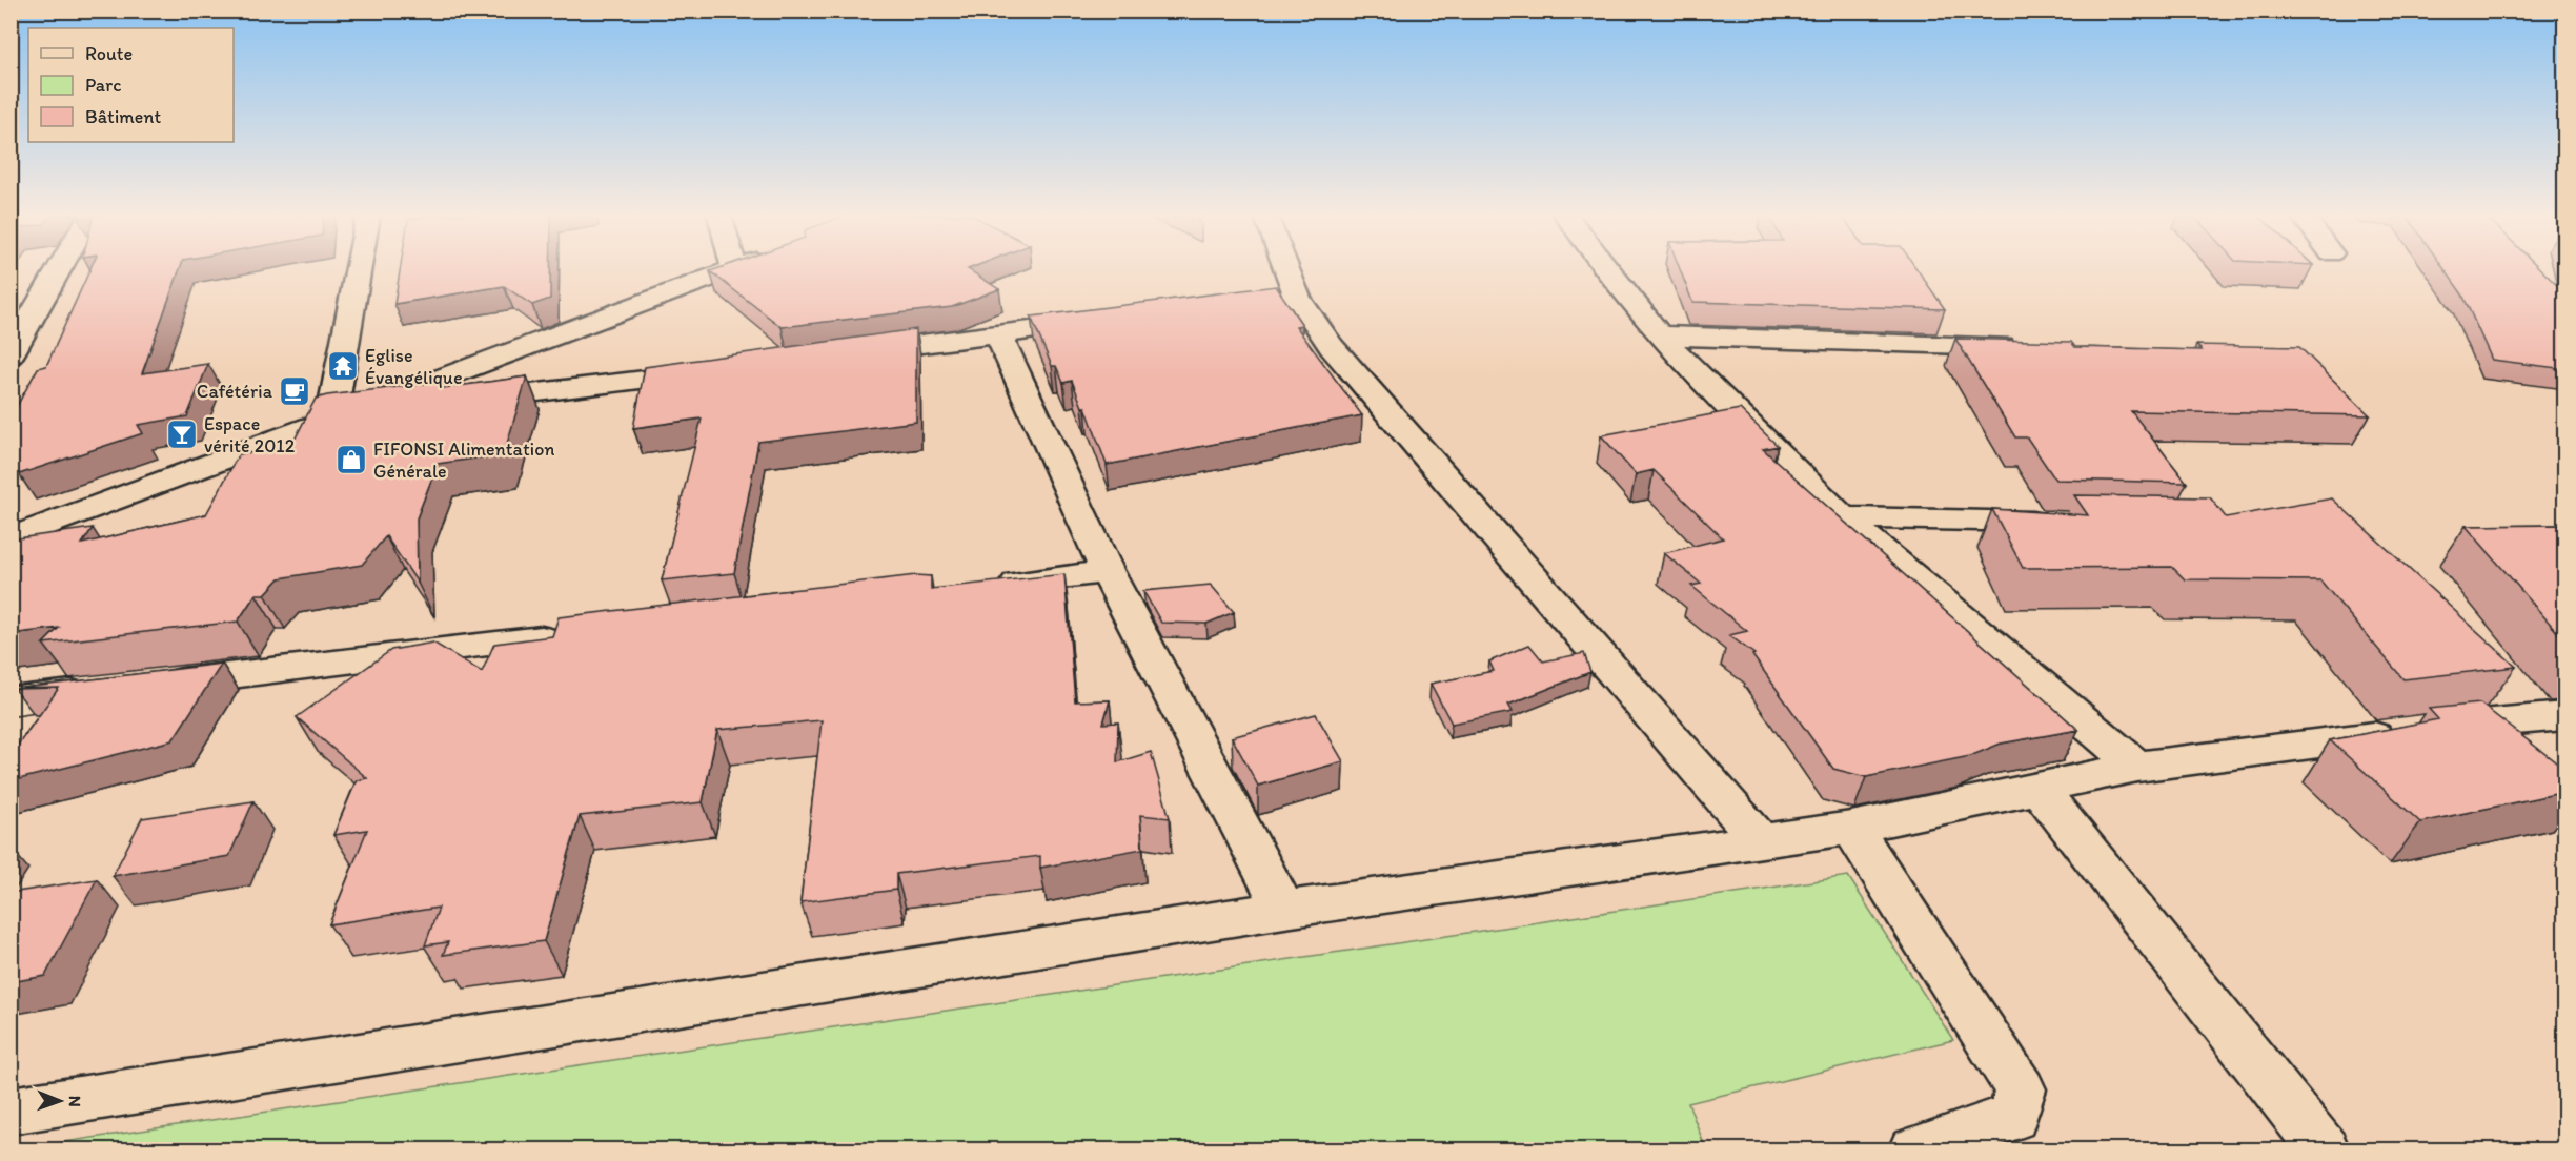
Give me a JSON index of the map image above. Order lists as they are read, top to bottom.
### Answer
{
  "places": {
    "temple": ["Eglise Évangélique"],
    "cafe": ["Cafétéria"],
    "bar": ["Espace vérité 2012"],
    "shop": ["FIFONSI Alimentation Générale"]
  },
  "legend": ["Route", "Parc", "Bâtiment"],
  "north": "right"
}
